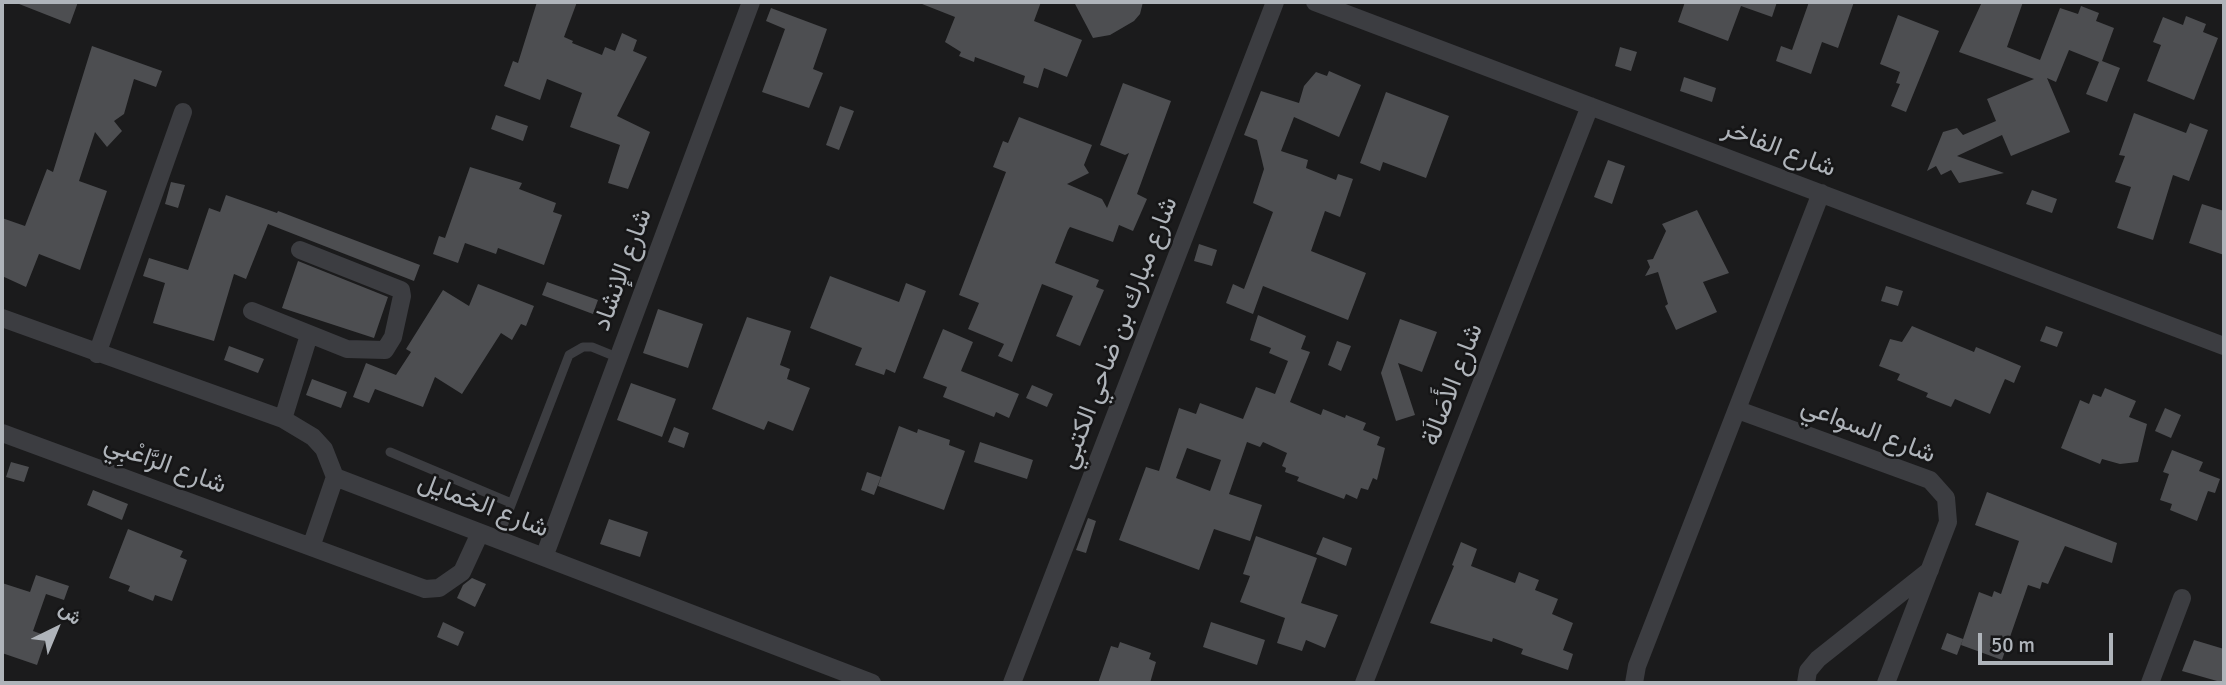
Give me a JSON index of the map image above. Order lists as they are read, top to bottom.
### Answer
{
  "streets": {
    "street": [
      "شارع الفاخر",
      "شارع الإنشاد",
      "شارع مبارك بن ضاحي الكتبي",
      "شارع الأَصَالَة",
      "شارع السواعي",
      "شارع الرَّاعْبِي",
      "شارع الخمايل"
    ]
  },
  "crossings": [
    ["شارع الفاخر", "شارع الأَصَالَة"],
    ["شارع الإنشاد", "شارع الخمايل"],
    ["شارع الرَّاعْبِي", "شارع الخمايل"]
  ],
  "scale_bar": "50 m",
  "north": "top right"
}
